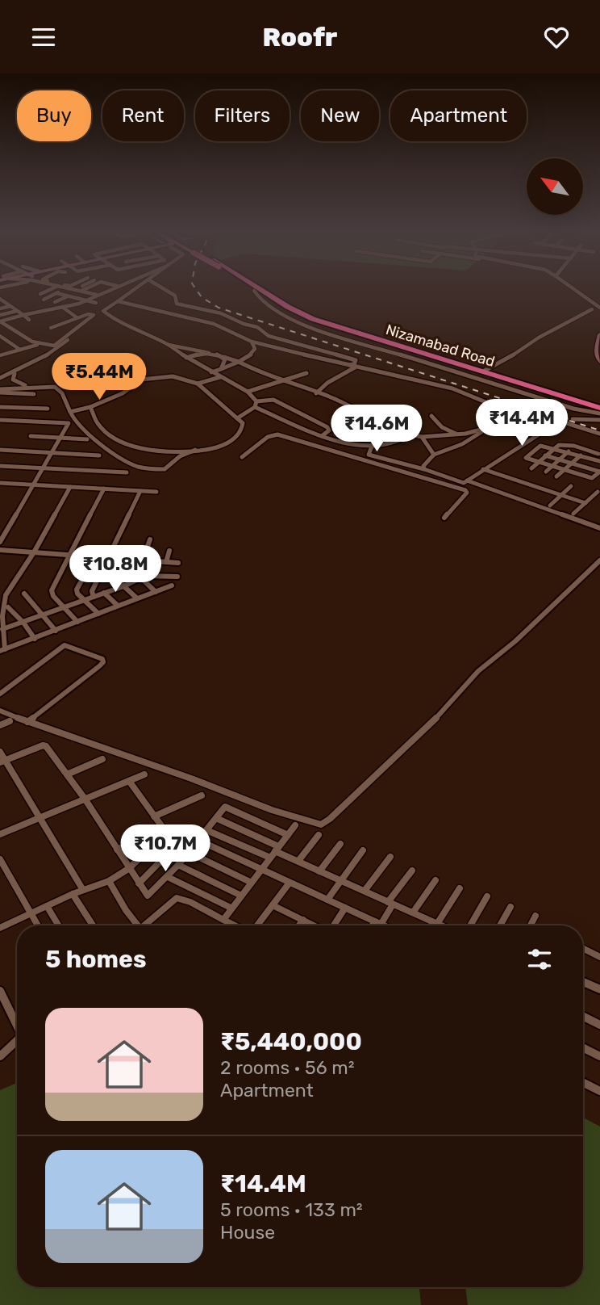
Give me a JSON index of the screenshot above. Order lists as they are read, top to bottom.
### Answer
{
  "streets": {
    "highway": ["Nizamabad Road"]
  },
  "north": "top left",
  "page": {
    "header": "Roofr",
    "chip": [
      "Buy",
      "Rent",
      "Filters",
      "New",
      "Apartment"
    ],
    "price": [
      "₹5.44M",
      "₹14.4M",
      "₹14.6M",
      "₹10.8M",
      "₹10.7M"
    ],
    "heading": "5 homes",
    "list": [
      {
        "name": "₹5,440,000",
        "note": "2 rooms · 56 m² · Apartment"
      },
      {
        "name": "₹14.4M",
        "note": "5 rooms · 133 m² · House"
      }
    ]
  }
}
